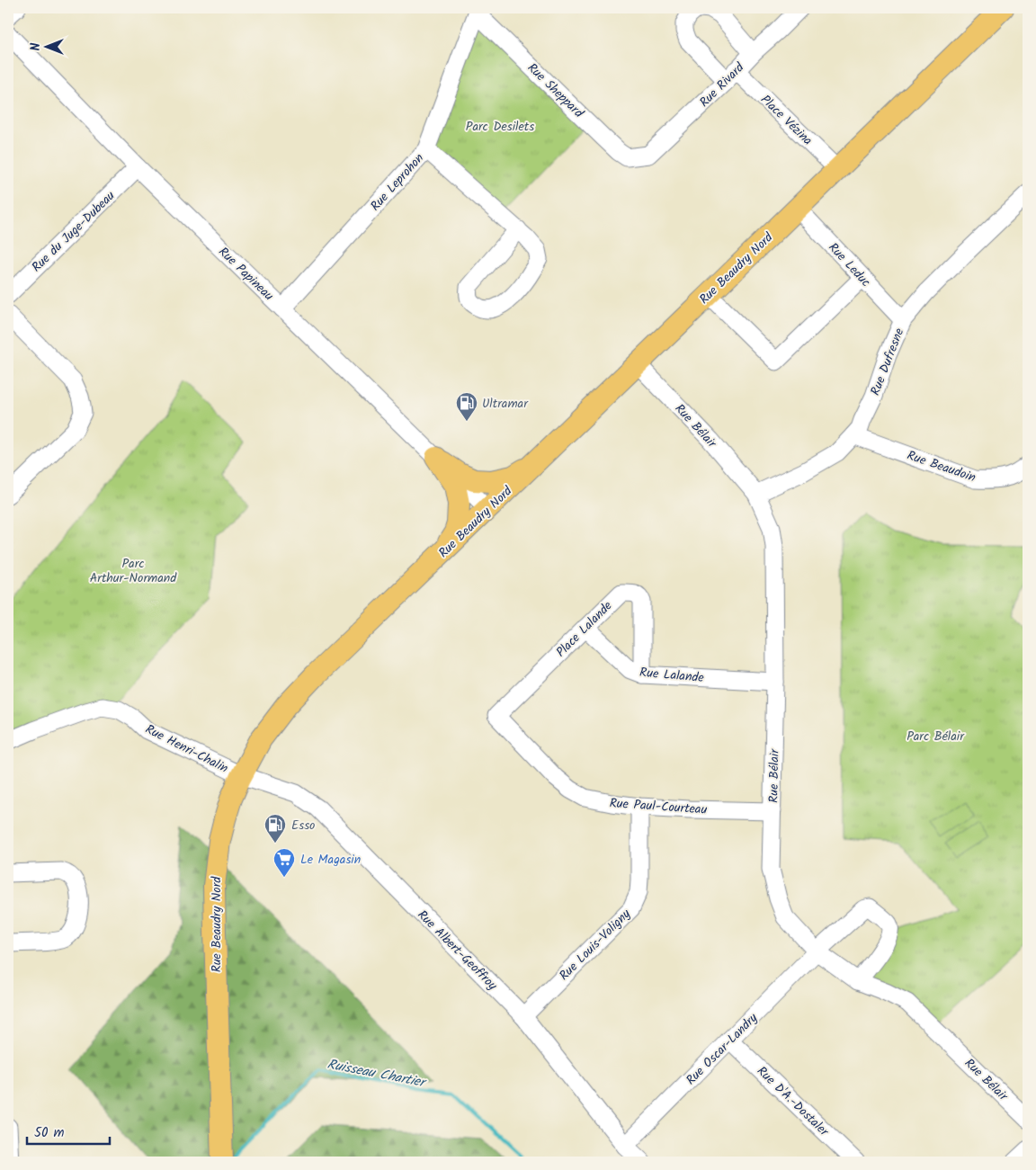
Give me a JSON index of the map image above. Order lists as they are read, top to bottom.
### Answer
{
  "streets": {
    "main road": ["Rue Beaudry Nord"],
    "street": [
      "Rue Rivard",
      "Rue Sheppard",
      "Place Vézina",
      "Rue Leprohon",
      "Rue du Juge-Dubeau",
      "Rue Leduc",
      "Rue Papineau",
      "Rue Dufresne",
      "Rue Bélair",
      "Rue Beaudoin",
      "Place Lalande",
      "Rue Lalande",
      "Rue Henri-Chalin",
      "Rue Paul-Courteau",
      "Rue Louis-Voligny",
      "Rue Albert-Geoffroy",
      "Rue Oscar-Landry",
      "Rue D'A.-Dostaler"
    ]
  },
  "crossings": [
    ["Rue Rivard", "Rue Sheppard"],
    ["Rue Rivard", "Place Vézina"],
    ["Rue Sheppard", "Rue Leprohon"],
    ["Place Vézina", "Rue Beaudry Nord"],
    ["Rue Leprohon", "Rue Papineau"],
    ["Rue du Juge-Dubeau", "Rue Papineau"],
    ["Rue Leduc", "Rue Beaudry Nord"],
    ["Rue Leduc", "Rue Dufresne"],
    ["Rue Beaudry Nord", "Rue Papineau"],
    ["Rue Beaudry Nord", "Rue Bélair"],
    ["Rue Beaudry Nord", "Rue Henri-Chalin"],
    ["Rue Beaudry Nord", "Rue Albert-Geoffroy"],
    ["Rue Dufresne", "Rue Bélair"],
    ["Rue Dufresne", "Rue Beaudoin"],
    ["Rue Bélair", "Rue Lalande"],
    ["Rue Bélair", "Rue Paul-Courteau"],
    ["Rue Bélair", "Rue Oscar-Landry"],
    ["Place Lalande", "Rue Lalande"],
    ["Place Lalande", "Rue Paul-Courteau"],
    ["Rue Henri-Chalin", "Rue Albert-Geoffroy"],
    ["Rue Paul-Courteau", "Rue Louis-Voligny"],
    ["Rue Louis-Voligny", "Rue Albert-Geoffroy"],
    ["Rue Albert-Geoffroy", "Rue Oscar-Landry"],
    ["Rue Oscar-Landry", "Rue D'A.-Dostaler"]
  ],
  "water": ["Ruisseau Chartier"],
  "parks": ["Parc Desilets", "Parc Arthur-Normand", "Parc Bélair"],
  "places": {
    "fuel station": ["Ultramar", "Esso"],
    "supermarket": ["Le Magasin"]
  },
  "scale_bar": "50 m",
  "north": "left"
}
